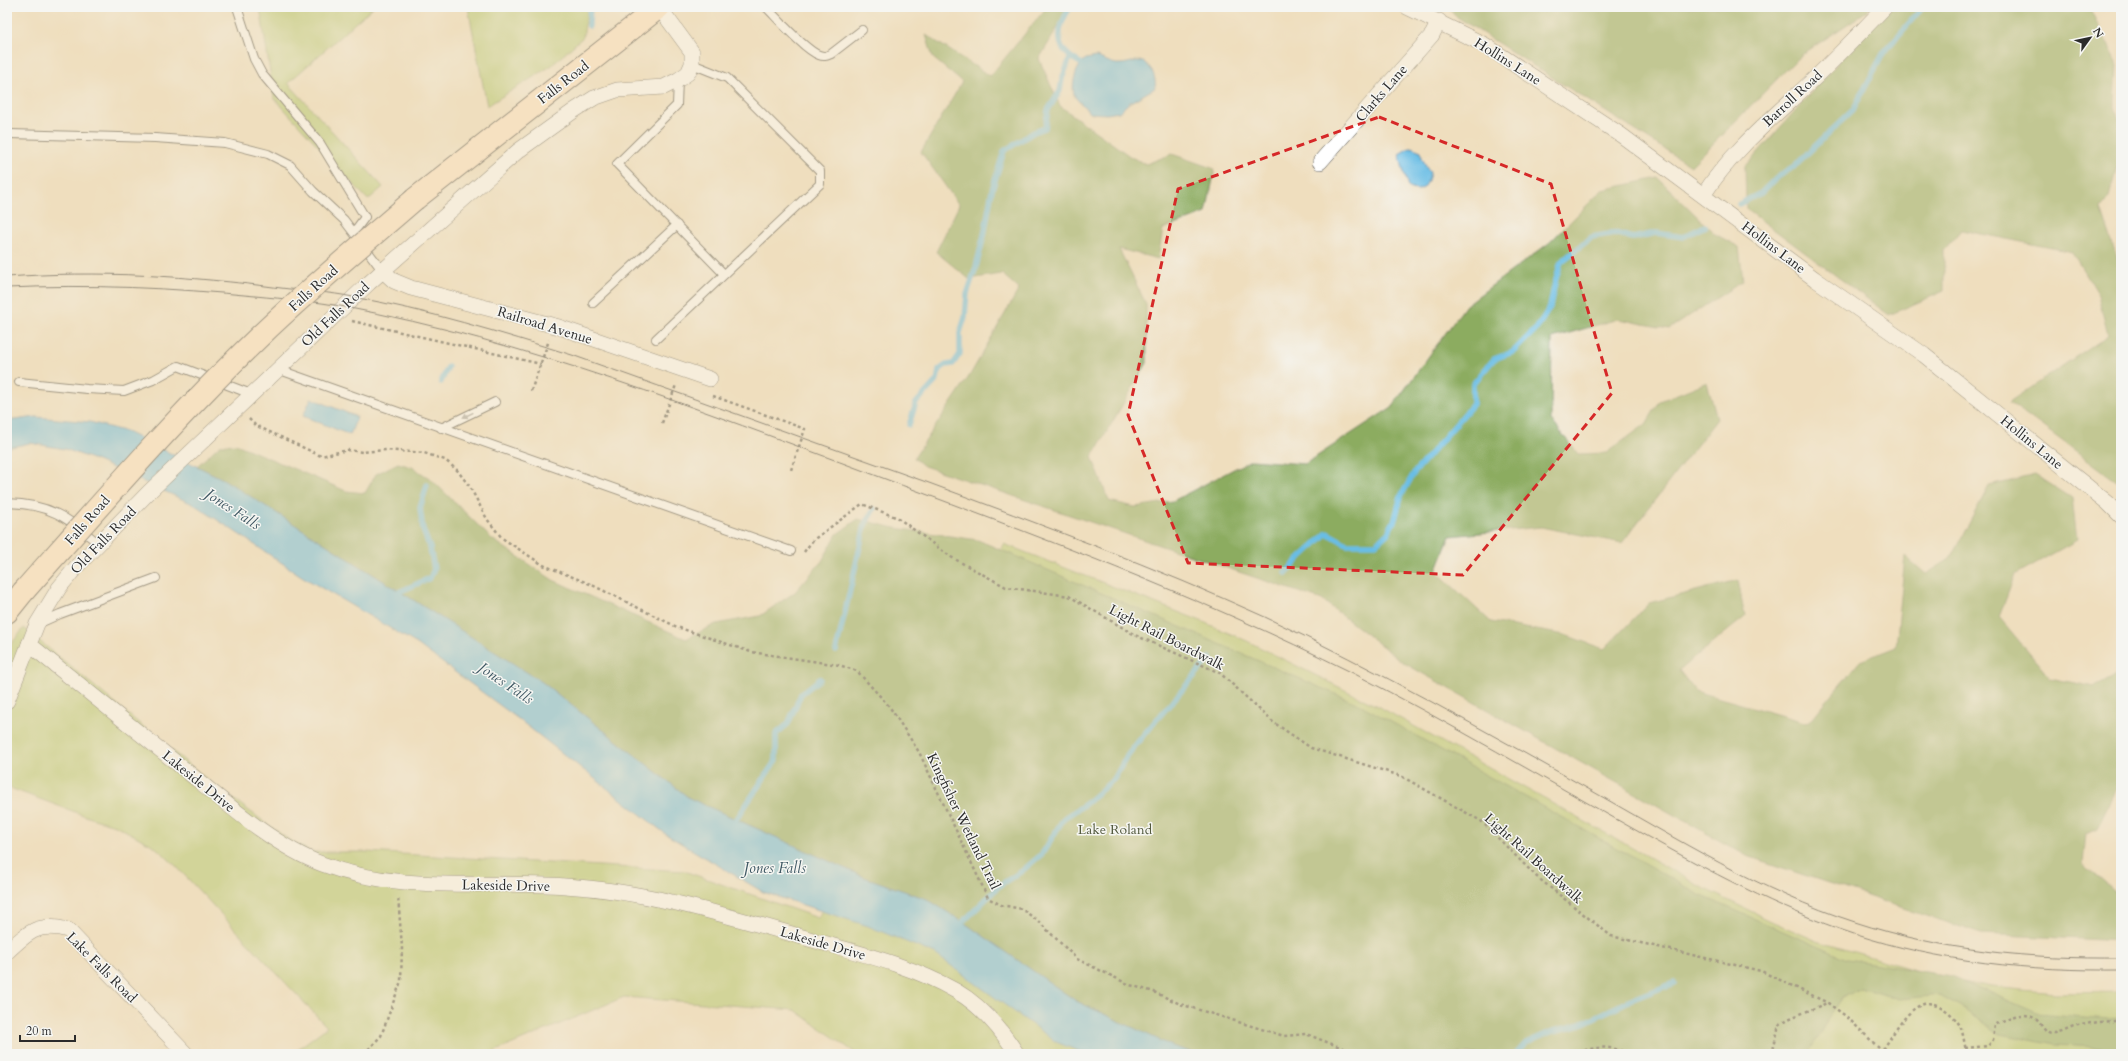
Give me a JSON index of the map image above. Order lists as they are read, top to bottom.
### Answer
{
  "streets": {
    "main road": ["Falls Road"],
    "street": [
      "Hollins Lane",
      "Clarks Lane",
      "Barroll Road",
      "Old Falls Road",
      "Railroad Avenue",
      "Lakeside Drive",
      "Lake Falls Road"
    ],
    "path": ["Light Rail Boardwalk", "Kingfisher Wetland Trail"]
  },
  "crossings": [
    ["Hollins Lane", "Clarks Lane"],
    ["Hollins Lane", "Barroll Road"],
    ["Old Falls Road", "Railroad Avenue"],
    ["Old Falls Road", "Lakeside Drive"]
  ],
  "water": ["Jones Falls"],
  "parks": ["Lake Roland"],
  "scale_bar": "20 m",
  "north": "top right"
}
